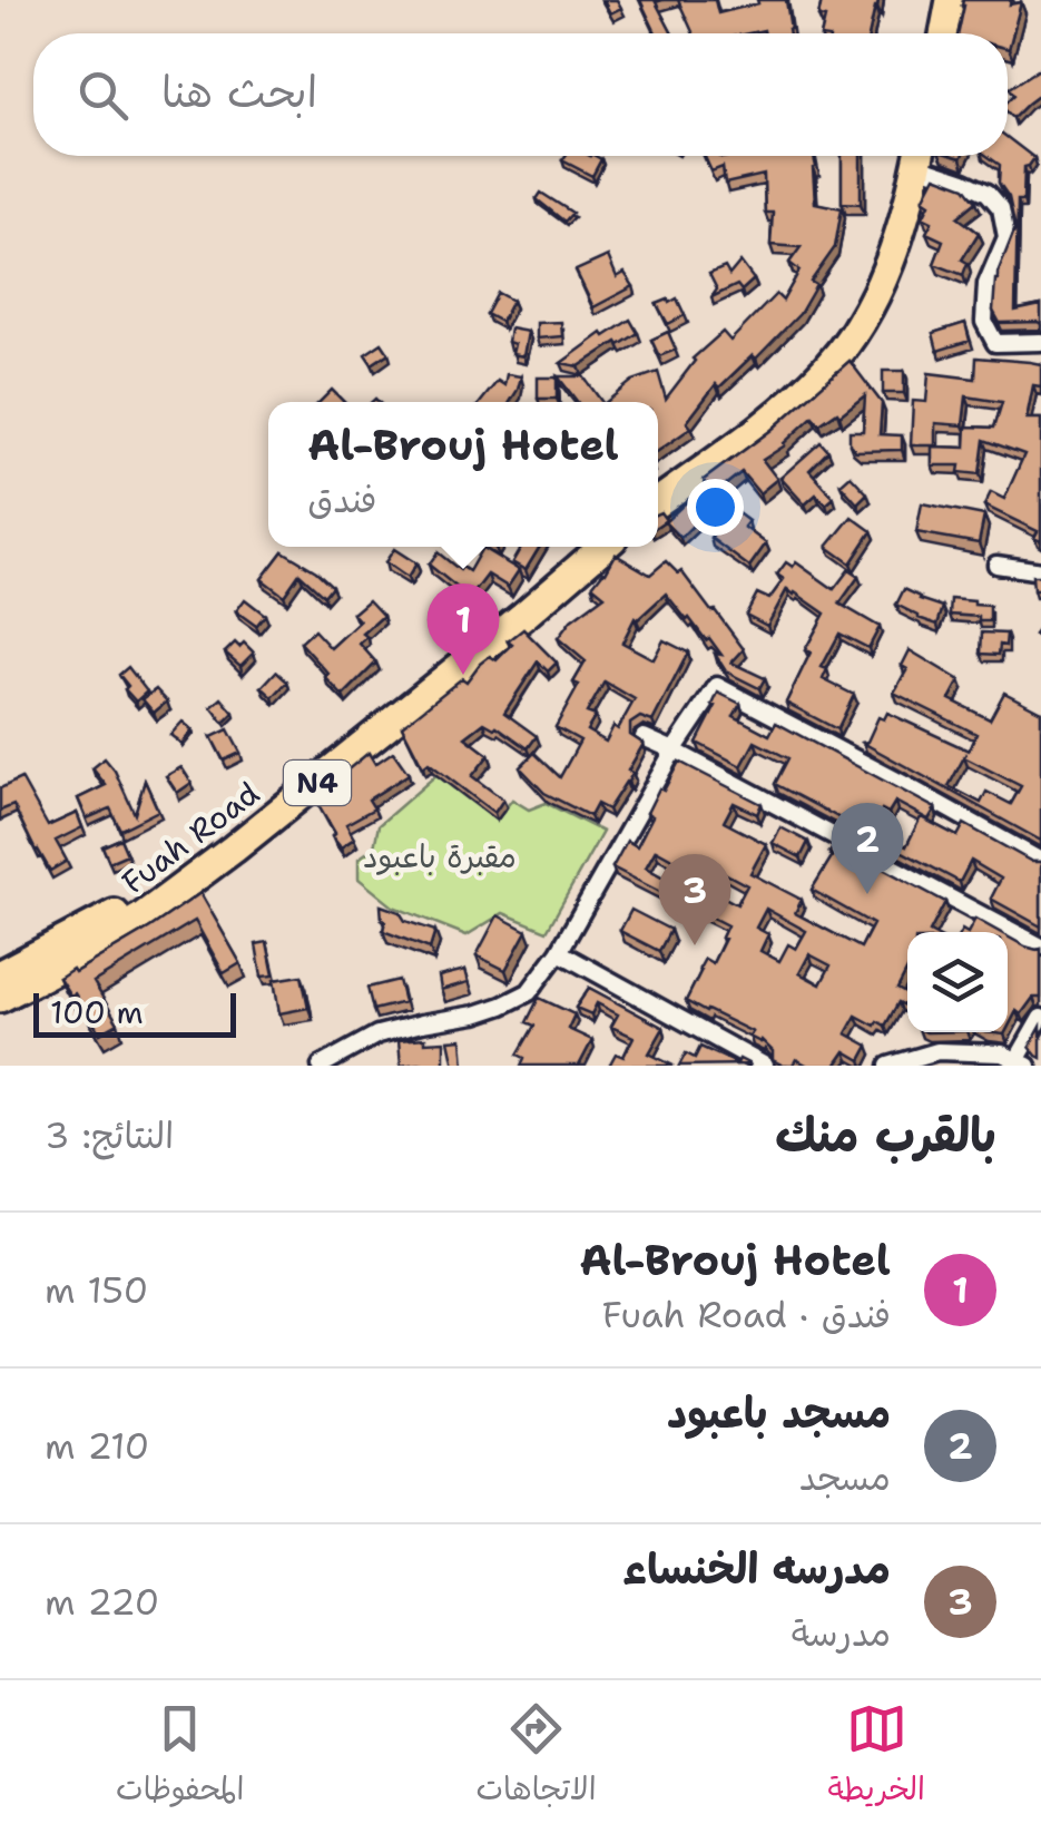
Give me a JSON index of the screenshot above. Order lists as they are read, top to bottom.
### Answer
{
  "streets": {
    "highway": ["N4", "Fuah Road"]
  },
  "parks": ["مقبرة باعبود"],
  "scale_bar": "100 m",
  "page": {
    "search": "ابحث هنا",
    "popup": ["Al-Brouj Hotel", "فندق"],
    "pins": ["1", "2", "3"],
    "scale": "100 m",
    "heading": ["بالقرب منك", "النتائج: 3"],
    "list": [
      {
        "mark": "1",
        "name": "Al-Brouj Hotel",
        "note": "فندق · Fuah Road",
        "value": "150 m"
      },
      {
        "mark": "2",
        "name": "مسجد باعبود",
        "note": "مسجد",
        "value": "210 m"
      },
      {
        "mark": "3",
        "name": "مدرسه الخنساء",
        "note": "مدرسة",
        "value": "220 m"
      }
    ],
    "nav": ["الخريطة", "الاتجاهات", "المحفوظات"]
  }
}
